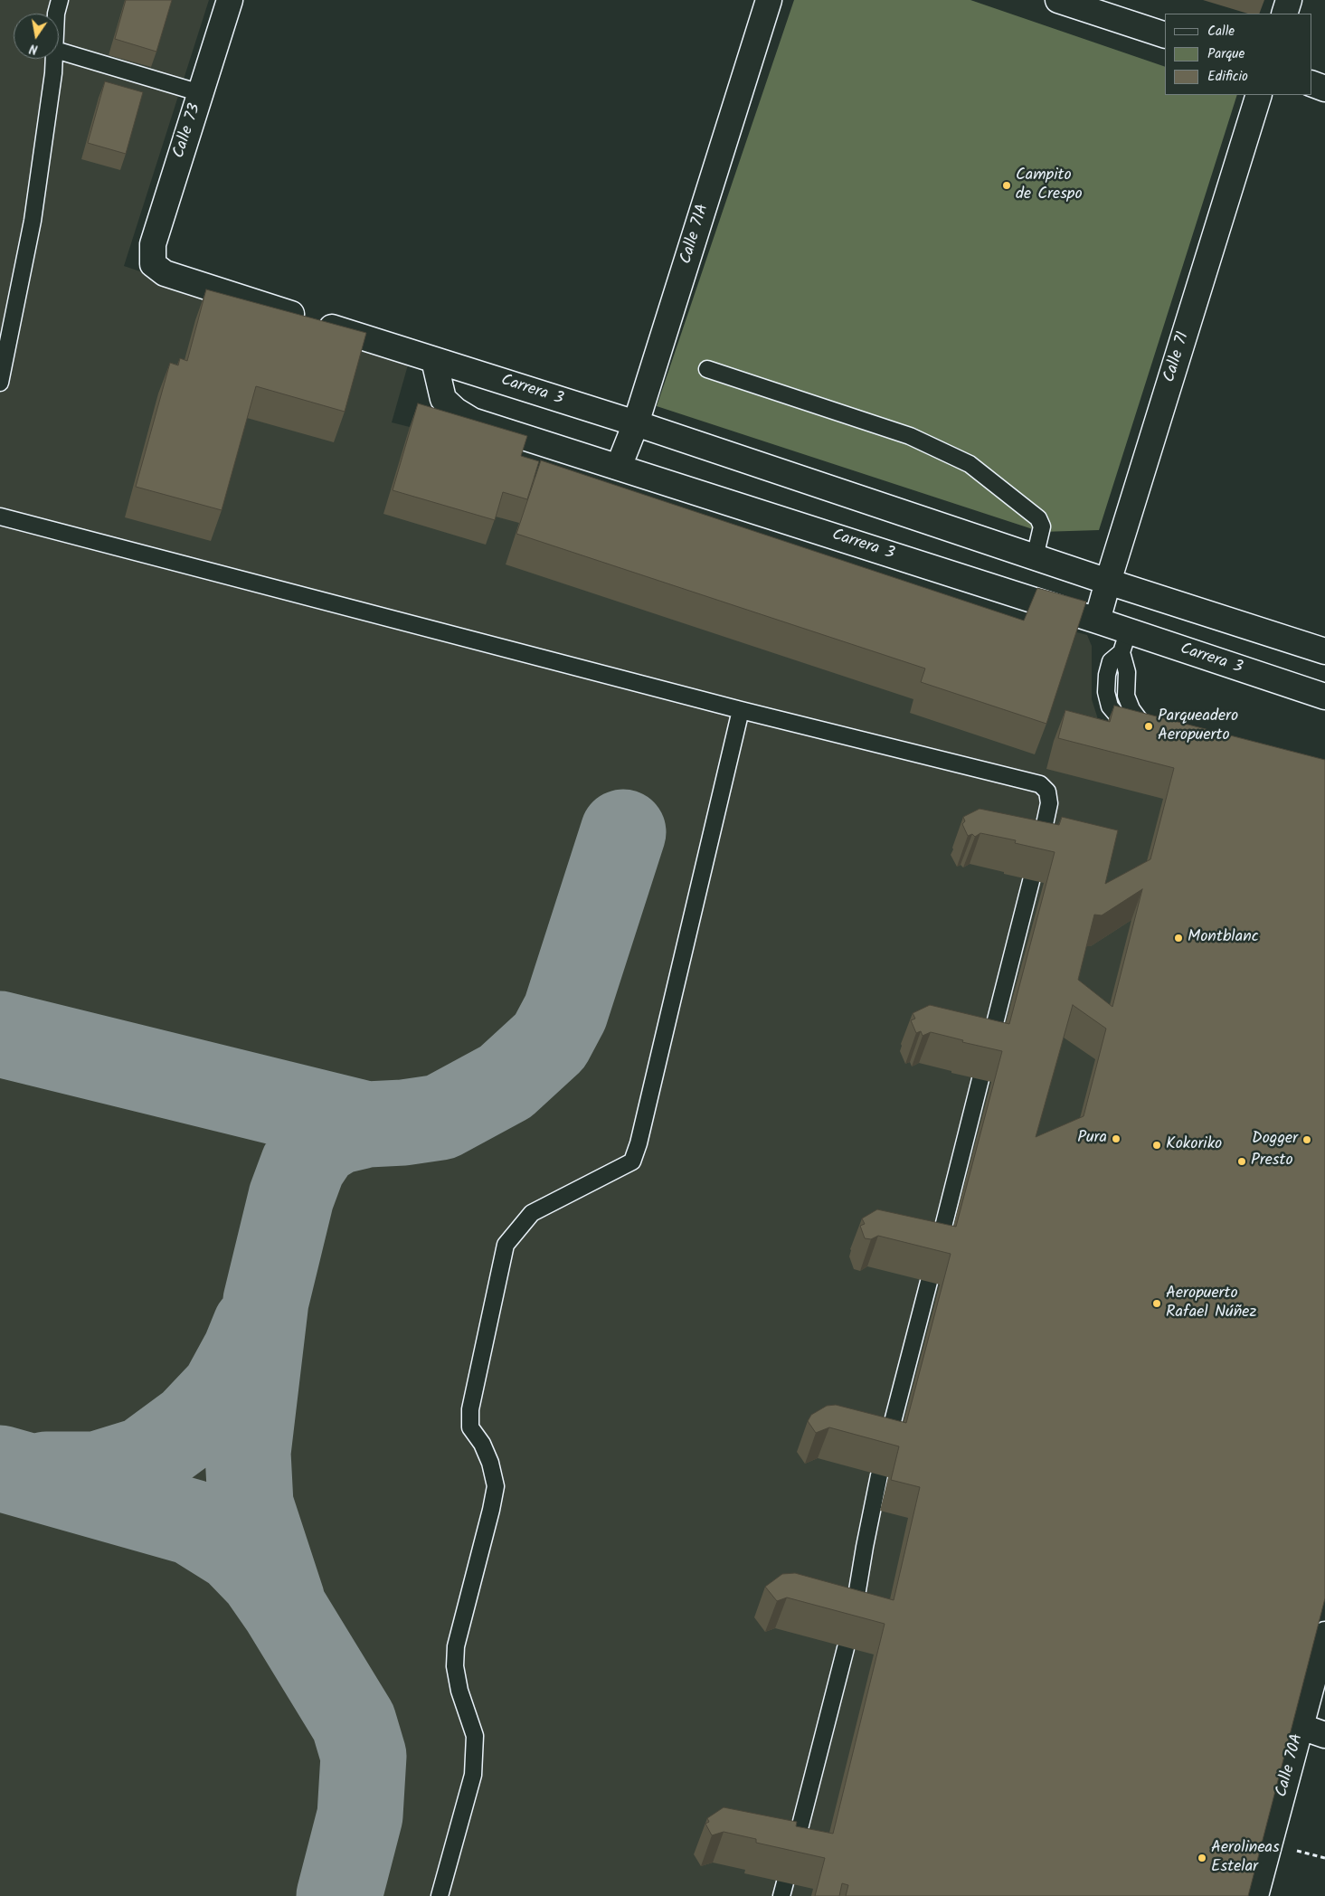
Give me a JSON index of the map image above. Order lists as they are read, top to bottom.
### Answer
{
  "streets": {
    "street": [
      "Calle 73",
      "Calle 71A",
      "Calle 71",
      "Carrera 3",
      "Calle 70A"
    ]
  },
  "crossings": [
    ["Calle 73", "Carrera 3"],
    ["Calle 71A", "Carrera 3"],
    ["Calle 71", "Carrera 3"]
  ],
  "places": [
    "Campito de Crespo",
    "Parqueadero Aeropuerto",
    "Montblanc",
    "Pura",
    "Dogger",
    "Kokoriko",
    "Presto",
    "Aeropuerto Rafael Núñez",
    "Aerolineas Estelar"
  ],
  "legend": ["Calle", "Parque", "Edificio"],
  "north": "bottom"
}
